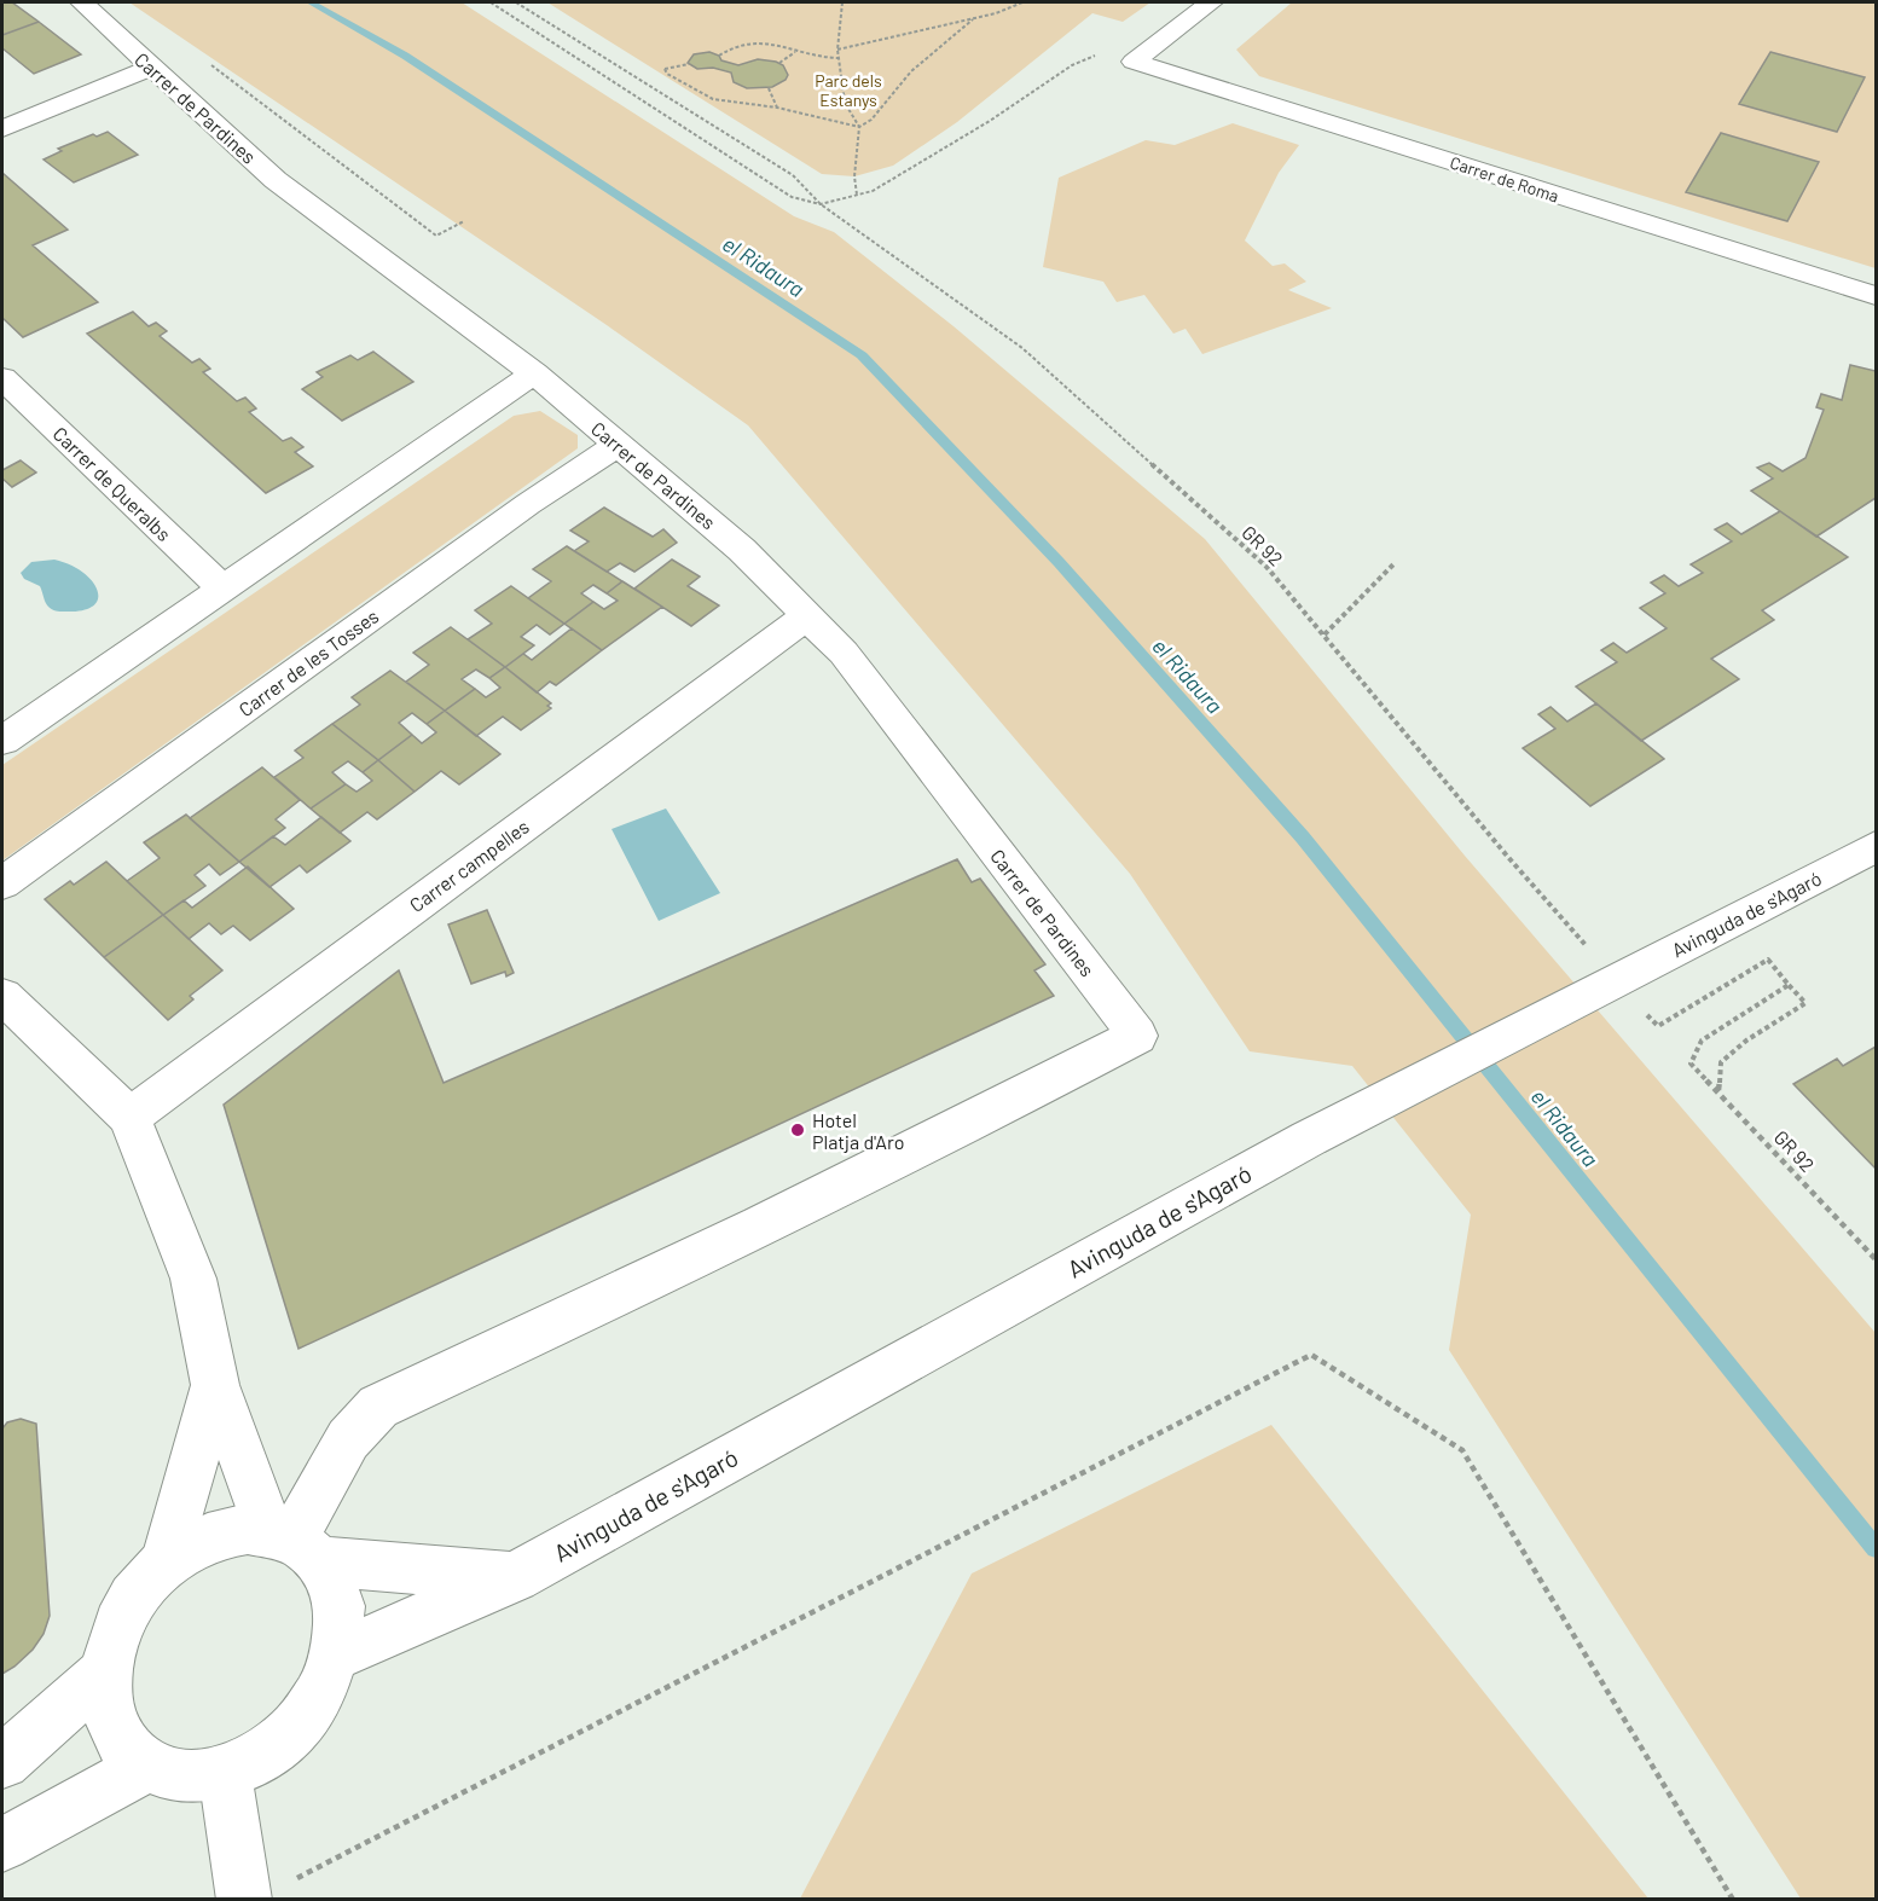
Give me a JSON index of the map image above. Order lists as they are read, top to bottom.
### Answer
{
  "streets": {
    "street": [
      "Carrer de Pardines",
      "Carrer de Roma",
      "Carrer de Queralbs",
      "Carrer de les Tosses",
      "Carrer campelles",
      "Avinguda de s'Agaró"
    ],
    "path": ["GR 92"]
  },
  "crossings": [
    ["Carrer de Pardines", "Carrer de les Tosses"],
    ["Carrer de Pardines", "Carrer campelles"],
    ["Carrer de Pardines", "Avinguda de s'Agaró"],
    ["GR 92", "Avinguda de s'Agaró"]
  ],
  "water": ["el Ridaura"],
  "parks": ["Parc dels Estanys"],
  "places": ["Hotel Platja d'Aro"]
}
